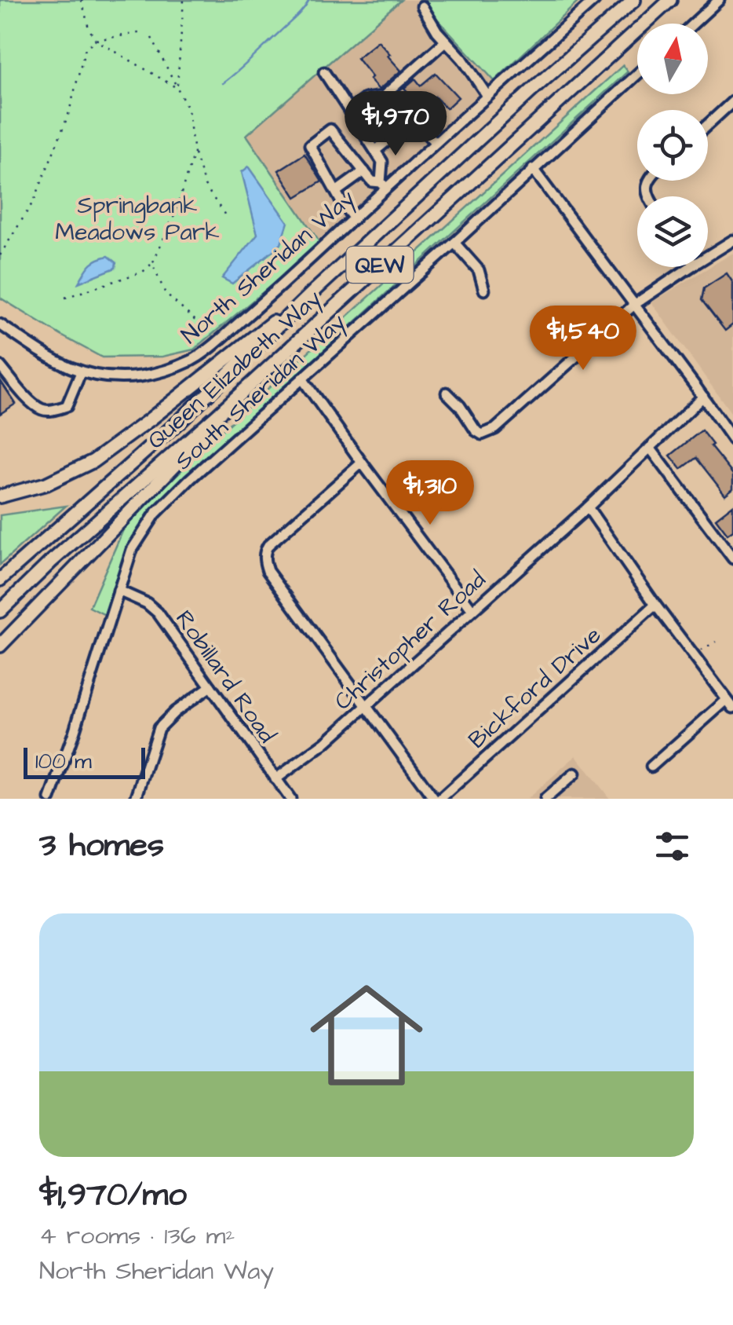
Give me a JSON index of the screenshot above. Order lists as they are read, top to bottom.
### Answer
{
  "streets": {
    "highway": ["QEW", "Queen Elizabeth Way"],
    "street": [
      "North Sheridan Way",
      "South Sheridan Way",
      "Christopher Road",
      "Robillard Road",
      "Bickford Drive"
    ]
  },
  "crossings": [
    ["South Sheridan Way", "Robillard Road"],
    ["Christopher Road", "Robillard Road"]
  ],
  "parks": ["Springbank Meadows Park"],
  "scale_bar": "100 m",
  "north": "top",
  "page": {
    "price": ["$1,970", "$1,540", "$1,310"],
    "scale": "100 m",
    "heading": "3 homes",
    "list": [
      {
        "name": "$1,970/mo",
        "note": "4 rooms · 136 m² · North Sheridan Way"
      }
    ]
  }
}
